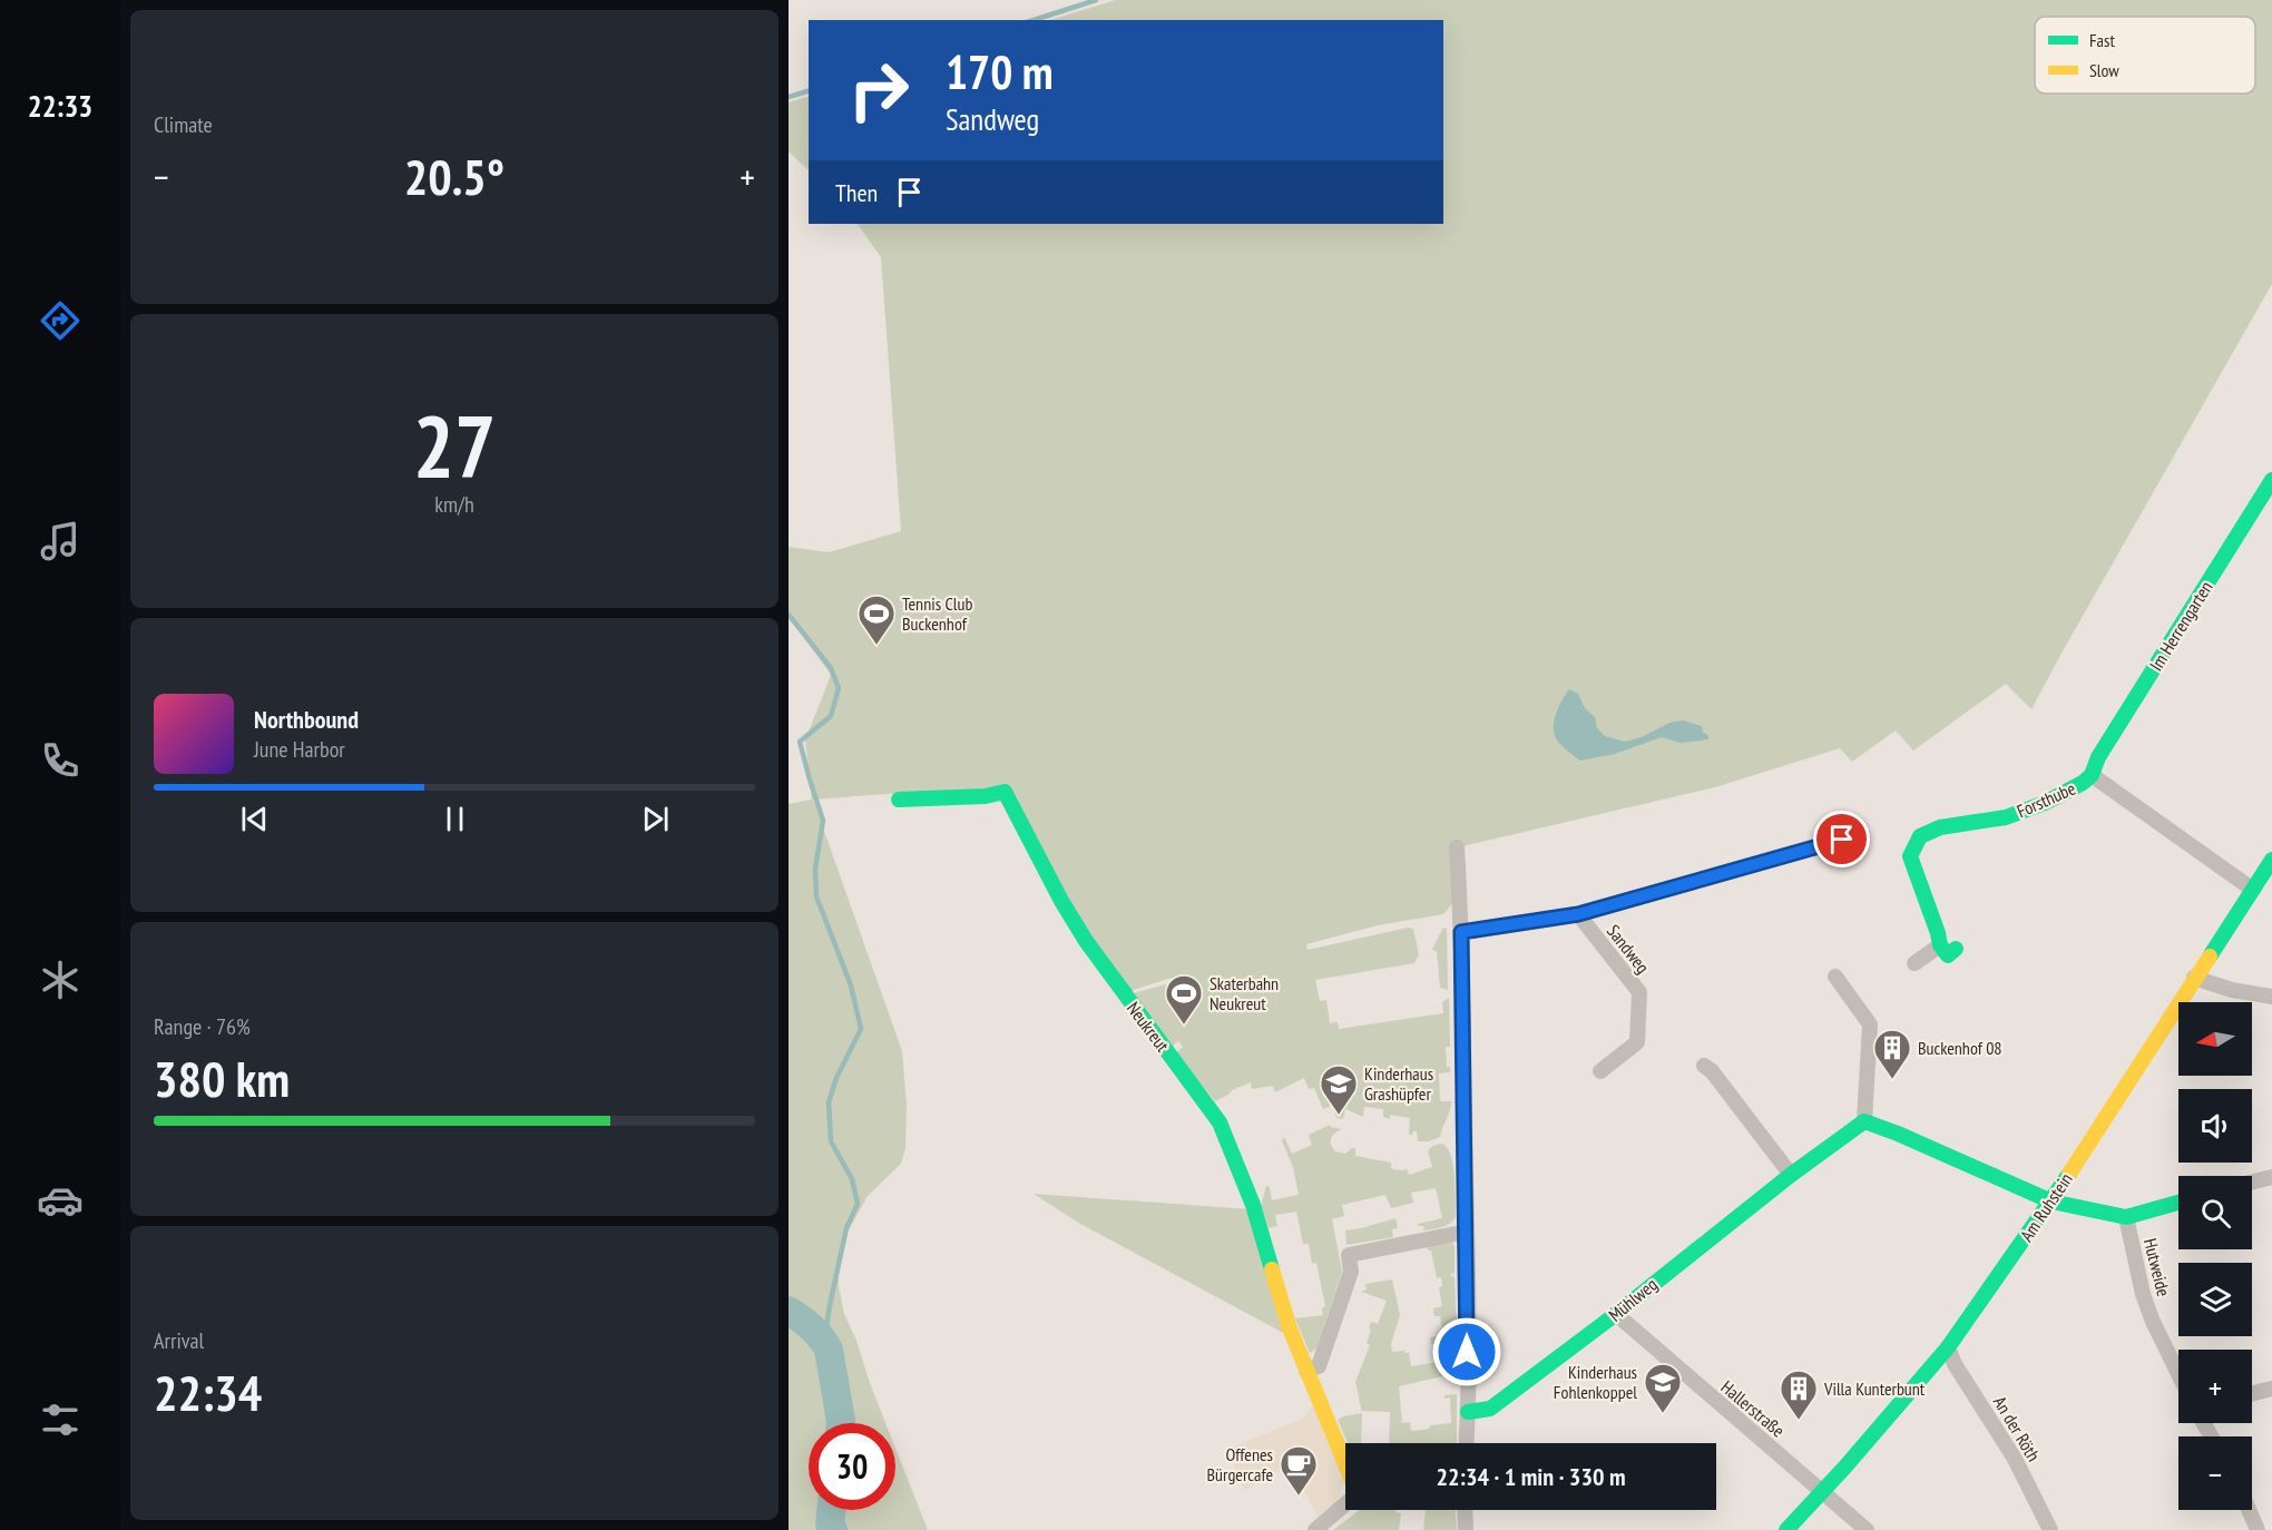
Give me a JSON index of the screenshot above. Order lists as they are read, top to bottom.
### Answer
{
  "streets": {
    "street": [
      "Im Herrengarten",
      "Forsthube",
      "Sandweg",
      "Neukreut",
      "Am Ruhstein",
      "Hutweide",
      "Mühlweg",
      "Hallerstraße",
      "An der Röth"
    ]
  },
  "crossings": [
    ["Im Herrengarten", "Forsthube"],
    ["Forsthube", "Am Ruhstein"],
    ["Am Ruhstein", "Hallerstraße"],
    ["Am Ruhstein", "An der Röth"],
    ["Mühlweg", "Hallerstraße"]
  ],
  "places": {
    "sports": ["Tennis Club Buckenhof", "Skaterbahn Neukreut"],
    "building": ["Buckenhof 08", "Villa Kunterbunt"],
    "school or university": ["Kinderhaus Grashüpfer", "Kinderhaus Fohlenkoppel"],
    "cafe": ["Offenes Bürgercafe"]
  },
  "legend": ["Fast", "Slow"],
  "north": "left",
  "page": {
    "tabs": "22:33",
    "tile": [
      "Climate",
      ["27", "km/h"],
      ["Range · 76%", "380 km"],
      ["Arrival", "22:34"]
    ],
    "turn": ["170 m", "Sandweg"],
    "heat": ["−", "20.5°", "+"],
    "then": "Then",
    "song": ["Northbound", "June Harbor"],
    "map_buttons": ["+", "−"],
    "limit": "30",
    "trip": "22:34 · 1 min · 330 m"
  }
}
